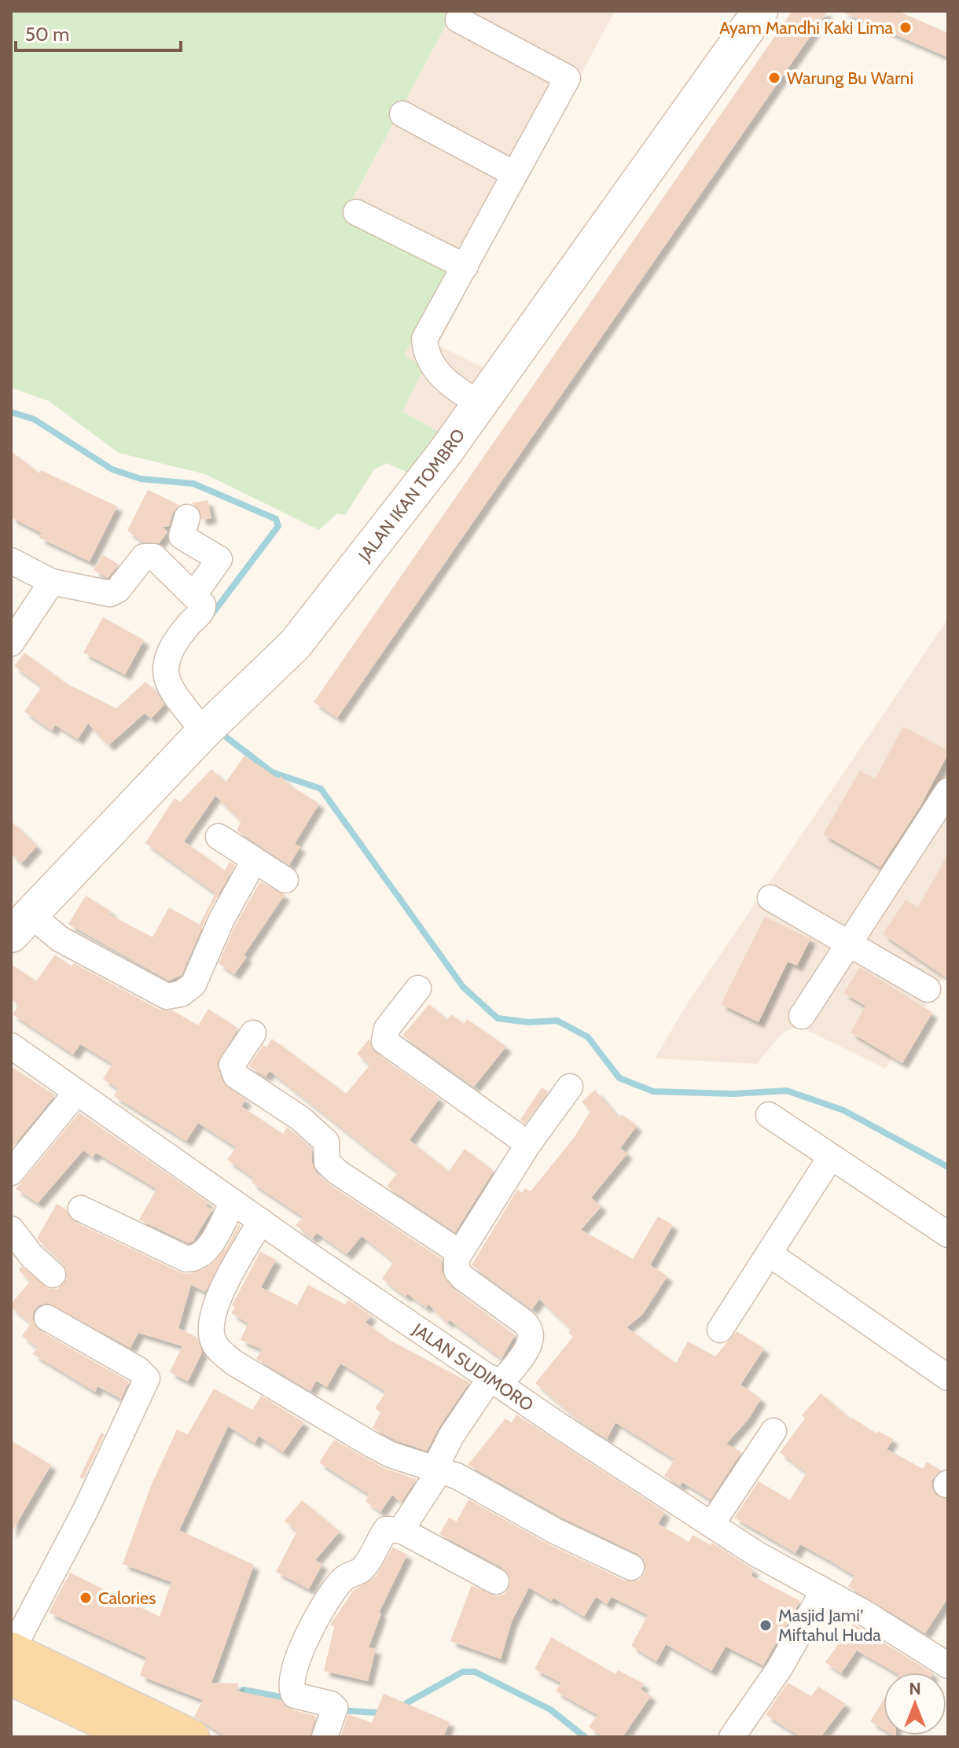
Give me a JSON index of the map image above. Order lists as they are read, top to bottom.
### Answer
{
  "streets": {
    "street": ["JALAN IKAN TOMBRO", "JALAN SUDIMORO"]
  },
  "places": [
    "Ayam Mandhi Kaki Lima",
    "Warung Bu Warni",
    "Calories",
    "Masjid Jami' Miftahul Huda"
  ],
  "scale_bar": "50 m",
  "north": "top"
}
